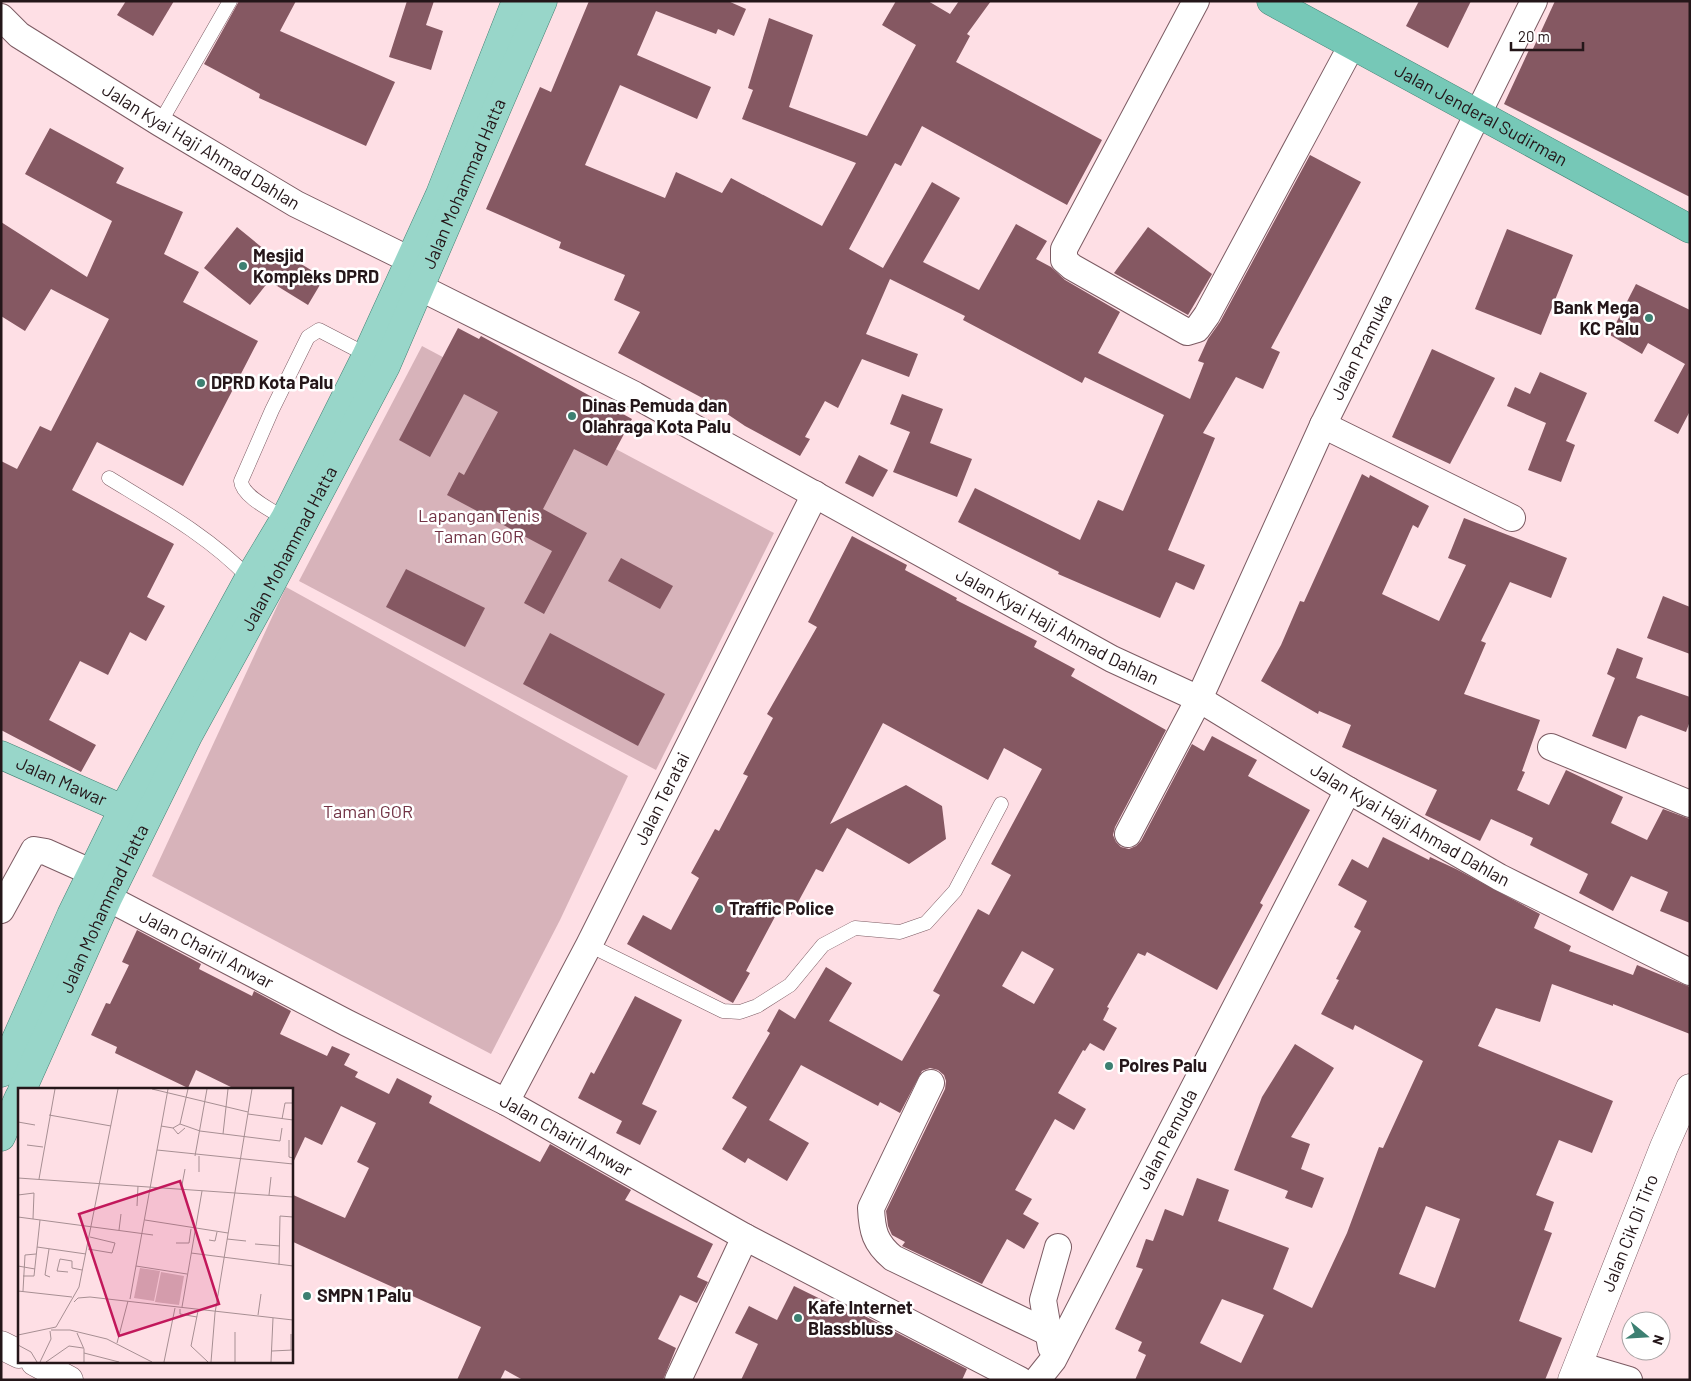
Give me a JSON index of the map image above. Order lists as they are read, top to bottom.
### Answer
{
  "streets": {
    "highway": ["Jalan Jenderal Sudirman"],
    "main road": ["Jalan Mohammad Hatta", "Jalan Mawar"],
    "street": [
      "Jalan Kyai Haji Ahmad Dahlan",
      "Jalan Pramuka",
      "Jalan Teratai",
      "Jalan Chairil Anwar",
      "Jalan Pemuda",
      "Jalan Cik Di Tiro"
    ]
  },
  "crossings": [
    ["Jalan Jenderal Sudirman", "Jalan Pramuka"],
    ["Jalan Kyai Haji Ahmad Dahlan", "Jalan Mohammad Hatta"],
    ["Jalan Kyai Haji Ahmad Dahlan", "Jalan Pramuka"],
    ["Jalan Kyai Haji Ahmad Dahlan", "Jalan Teratai"],
    ["Jalan Kyai Haji Ahmad Dahlan", "Jalan Pemuda"],
    ["Jalan Mohammad Hatta", "Jalan Mawar"],
    ["Jalan Mohammad Hatta", "Jalan Chairil Anwar"],
    ["Jalan Teratai", "Jalan Chairil Anwar"]
  ],
  "parks": ["Lapangan Tenis Taman GOR", "Taman GOR"],
  "places": [
    "Mesjid Kompleks DPRD",
    "Bank Mega KC Palu",
    "DPRD Kota Palu",
    "Dinas Pemuda dan Olahraga Kota Palu",
    "Traffic Police",
    "Polres Palu",
    "SMPN 1 Palu",
    "Kafe Internet Blassbluss"
  ],
  "scale_bar": "20 m",
  "north": "right"
}
